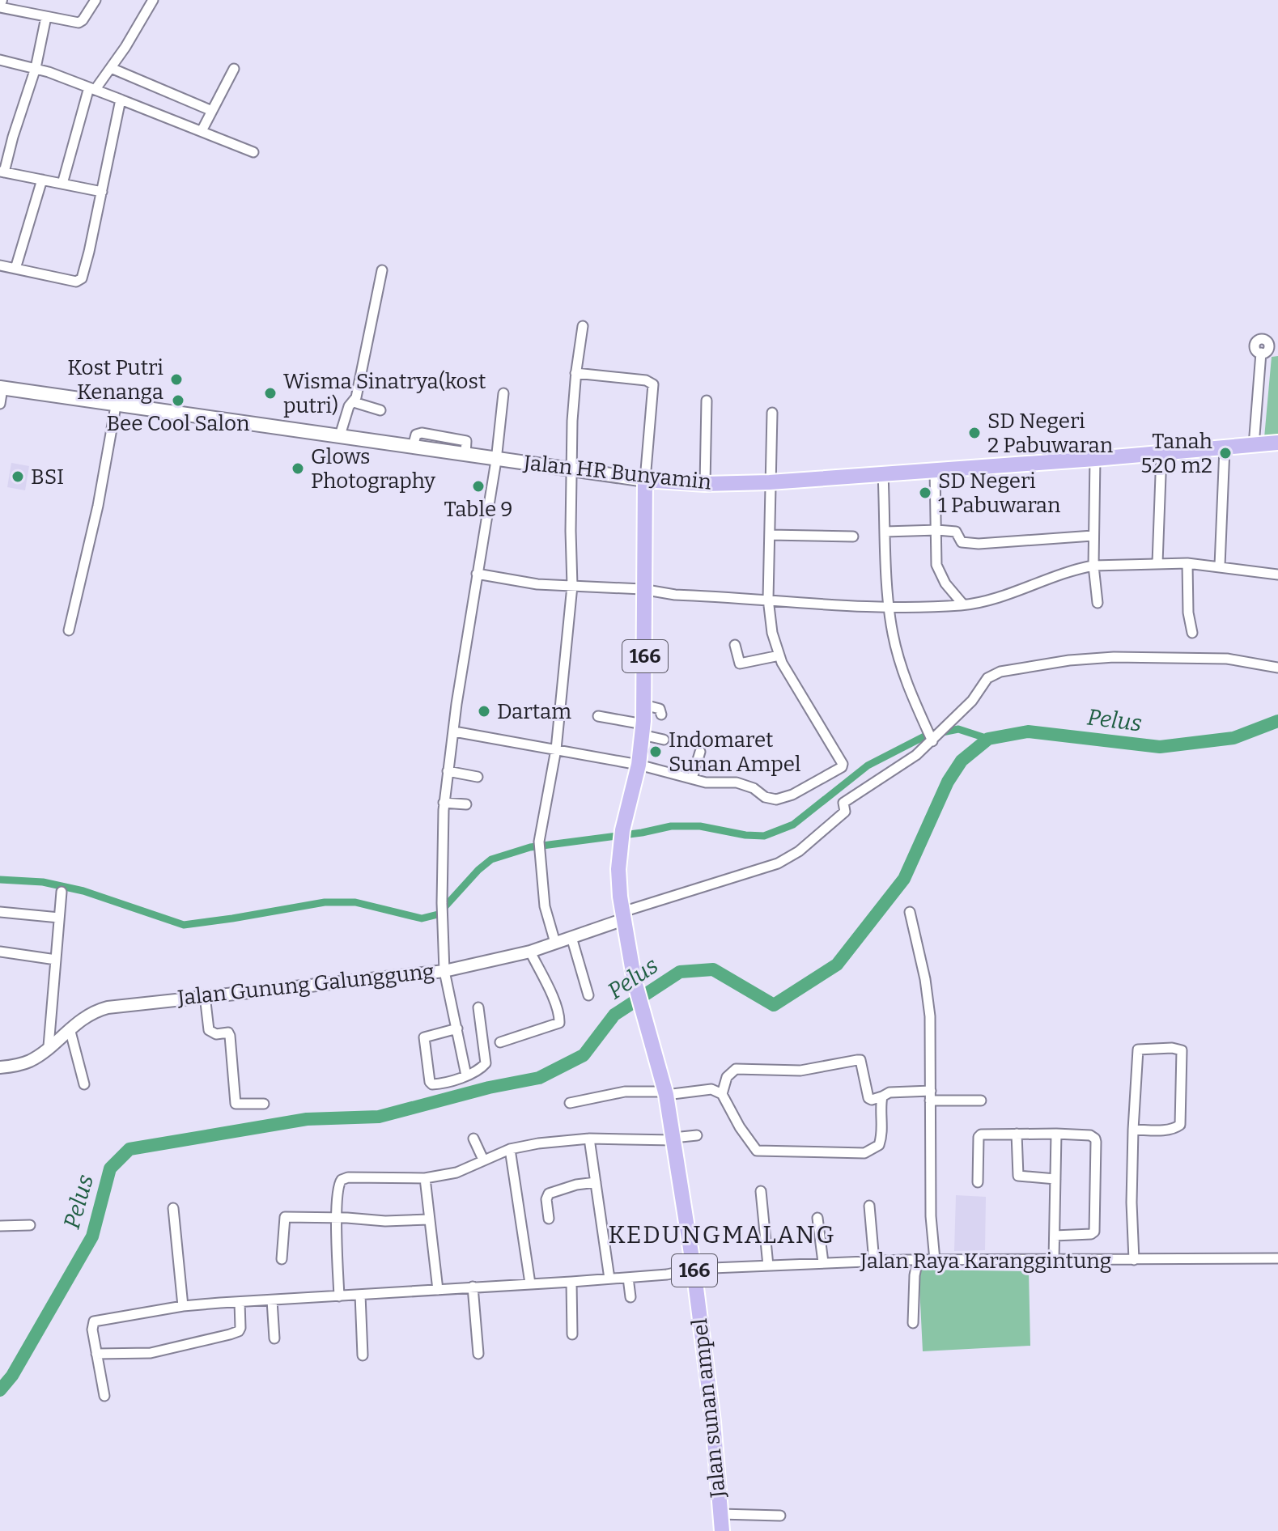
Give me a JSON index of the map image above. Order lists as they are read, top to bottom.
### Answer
{
  "streets": {
    "main road": ["Jalan HR Bunyamin", "166", "Jalan sunan ampel"],
    "street": ["Jalan Gunung Galunggung", "Jalan Raya Karanggintung"]
  },
  "crossings": [
    ["Jalan HR Bunyamin", "Jalan sunan ampel"],
    ["Jalan Gunung Galunggung", "Jalan sunan ampel"],
    ["Jalan Raya Karanggintung", "Jalan sunan ampel"]
  ],
  "districts": ["KEDUNGMALANG"],
  "water": ["Pelus"],
  "places": [
    "Kost Putri Kenanga",
    "Wisma Sinatrya(kost putri)",
    "Bee Cool Salon",
    "SD Negeri 2 Pabuwaran",
    "Tanah 520 m2",
    "Glows Photography",
    "BSI",
    "Table 9",
    "SD Negeri 1 Pabuwaran",
    "Dartam",
    "Indomaret Sunan Ampel"
  ]
}
